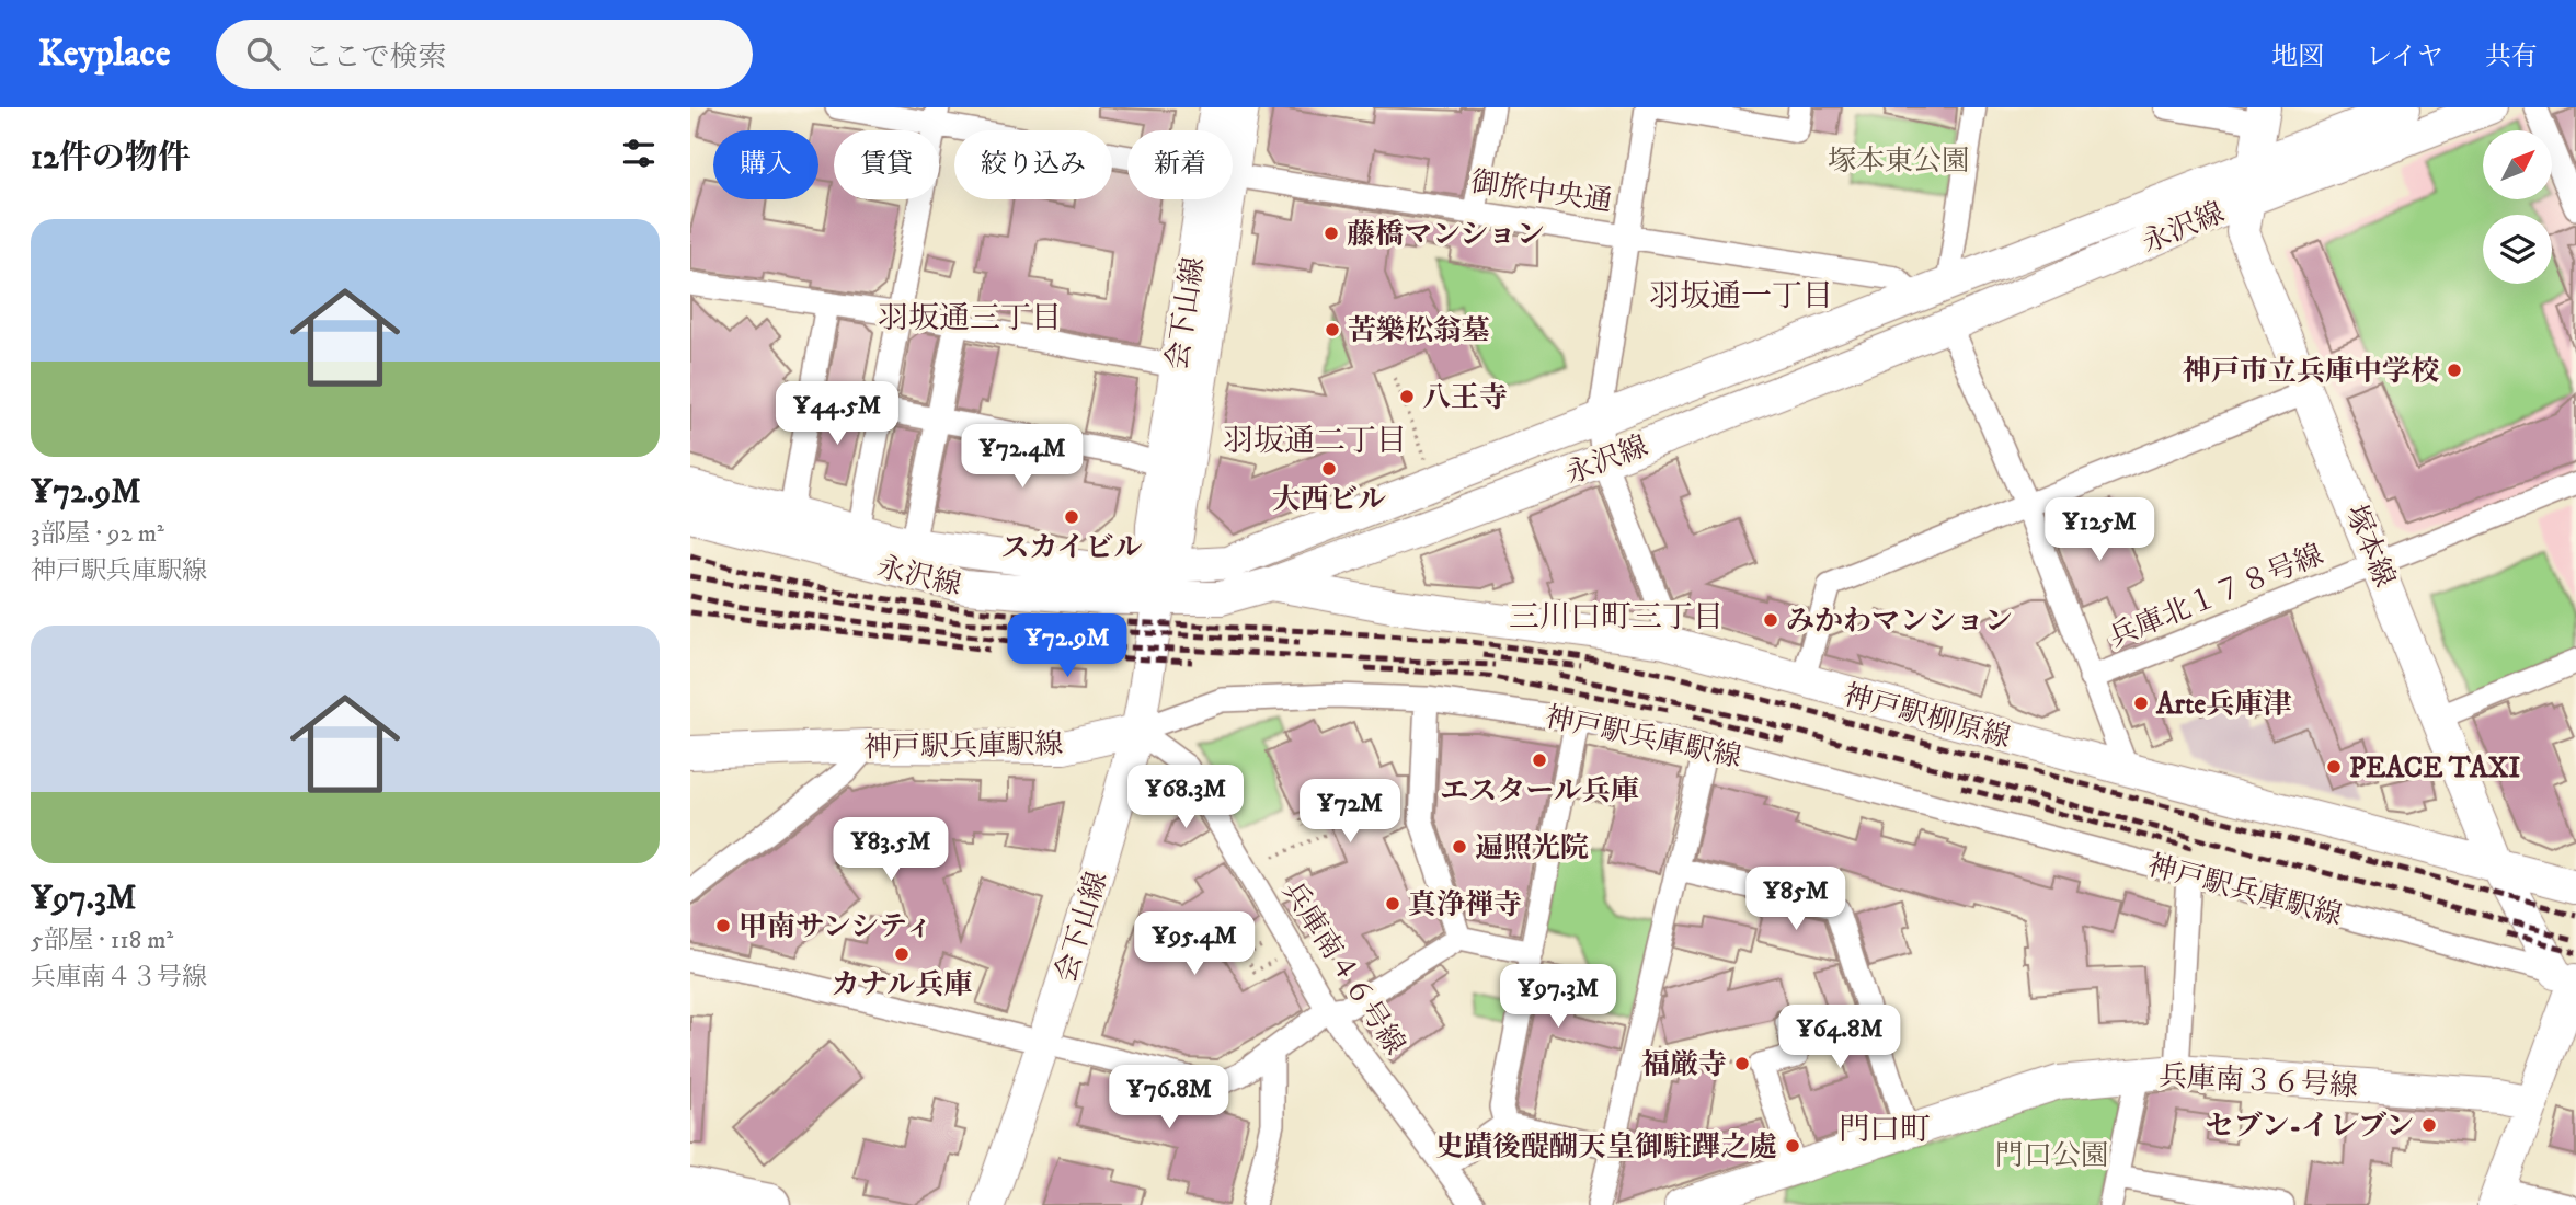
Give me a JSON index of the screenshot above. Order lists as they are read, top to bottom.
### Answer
{
  "streets": {
    "street": [
      "御旅中央通",
      "永沢線",
      "会下山線",
      "塚本線",
      "兵庫北１７８号線",
      "神戸駅柳原線",
      "神戸駅兵庫駅線",
      "兵庫南４６号線",
      "兵庫南３６号線"
    ]
  },
  "crossings": [
    ["御旅中央通", "永沢線"],
    ["永沢線", "会下山線"],
    ["永沢線", "塚本線"],
    ["永沢線", "神戸駅柳原線"],
    ["会下山線", "神戸駅兵庫駅線"],
    ["会下山線", "兵庫南４６号線"],
    ["塚本線", "兵庫北１７８号線"],
    ["塚本線", "神戸駅柳原線"],
    ["塚本線", "神戸駅兵庫駅線"],
    ["神戸駅兵庫駅線", "兵庫南４６号線"]
  ],
  "districts": [
    "羽坂通一丁目",
    "羽坂通三丁目",
    "羽坂通二丁目",
    "三川口町三丁目",
    "門口町"
  ],
  "parks": ["塚本東公園", "門口公園"],
  "places": [
    "藤橋マンション",
    "苦樂松翁墓",
    "神戸市立兵庫中学校",
    "八王寺",
    "大西ビル",
    "スカイビル",
    "みかわマンション",
    "Arte兵庫津",
    "エスタール兵庫",
    "PEACE TAXI",
    "遍照光院",
    "真浄禅寺",
    "甲南サンシティ",
    "カナル兵庫",
    "福厳寺",
    "セブン-イレブン",
    "史蹟後醍醐天皇御駐蹕之處"
  ],
  "north": "top right",
  "page": {
    "header": "Keyplace",
    "search": "ここで検索",
    "nav": ["地図", "レイヤ", "共有"],
    "heading": "12件の物件",
    "chip": [
      "購入",
      "賃貸",
      "絞り込み",
      "新着"
    ],
    "list": [
      {
        "name": "¥72.9M",
        "note": "3部屋 · 92 m² · 神戸駅兵庫駅線"
      },
      {
        "name": "¥97.3M",
        "note": "5部屋 · 118 m² · 兵庫南４３号線"
      }
    ],
    "price": [
      "¥44.5M",
      "¥72.4M",
      "¥125M",
      "¥72.9M",
      "¥68.3M",
      "¥72M",
      "¥83.5M",
      "¥85M",
      "¥95.4M",
      "¥97.3M",
      "¥64.8M",
      "¥76.8M"
    ]
  }
}
